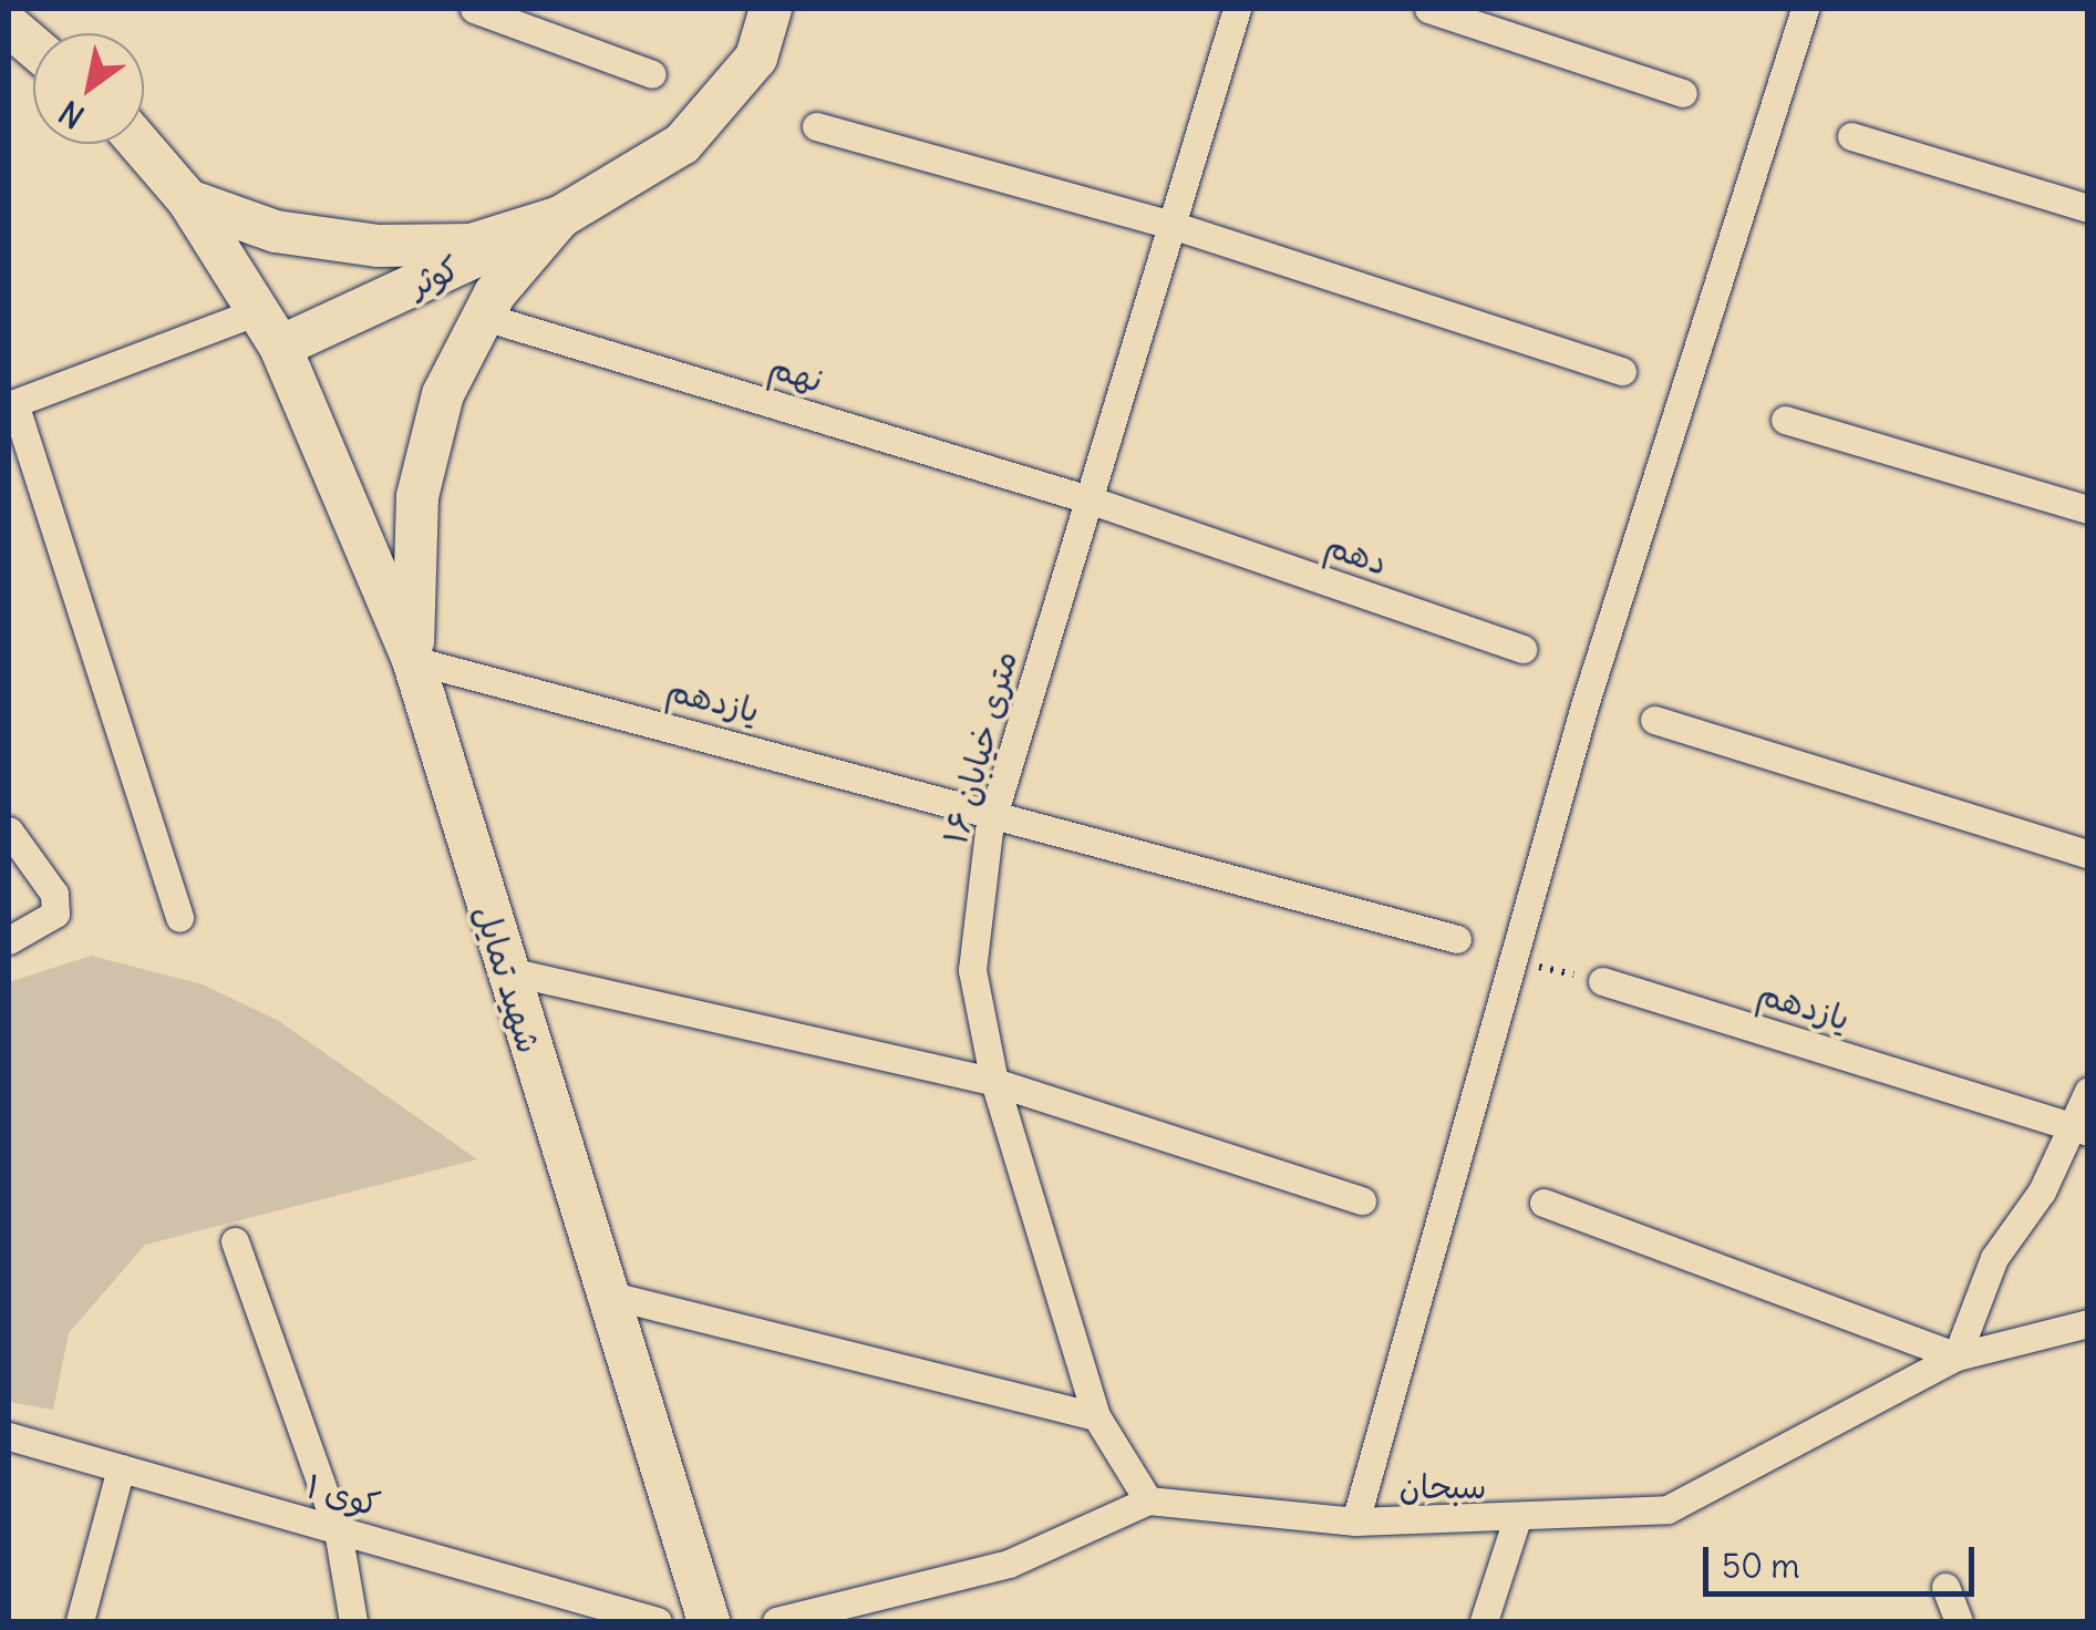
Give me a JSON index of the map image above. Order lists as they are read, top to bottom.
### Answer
{
  "streets": {
    "street": [
      "کوثر",
      "نهم",
      "دهم",
      "یازدهم",
      "۱۶ متری خیابان",
      "شهید تمایل",
      "سبحان",
      "کوی ۱"
    ]
  },
  "crossings": [
    ["کوثر", "شهید تمایل"],
    ["نهم", "دهم"],
    ["نهم", "۱۶ متری خیابان"],
    ["دهم", "۱۶ متری خیابان"],
    ["یازدهم", "۱۶ متری خیابان"],
    ["یازدهم", "شهید تمایل"],
    ["۱۶ متری خیابان", "سبحان"]
  ],
  "scale_bar": "50 m",
  "north": "bottom left"
}
